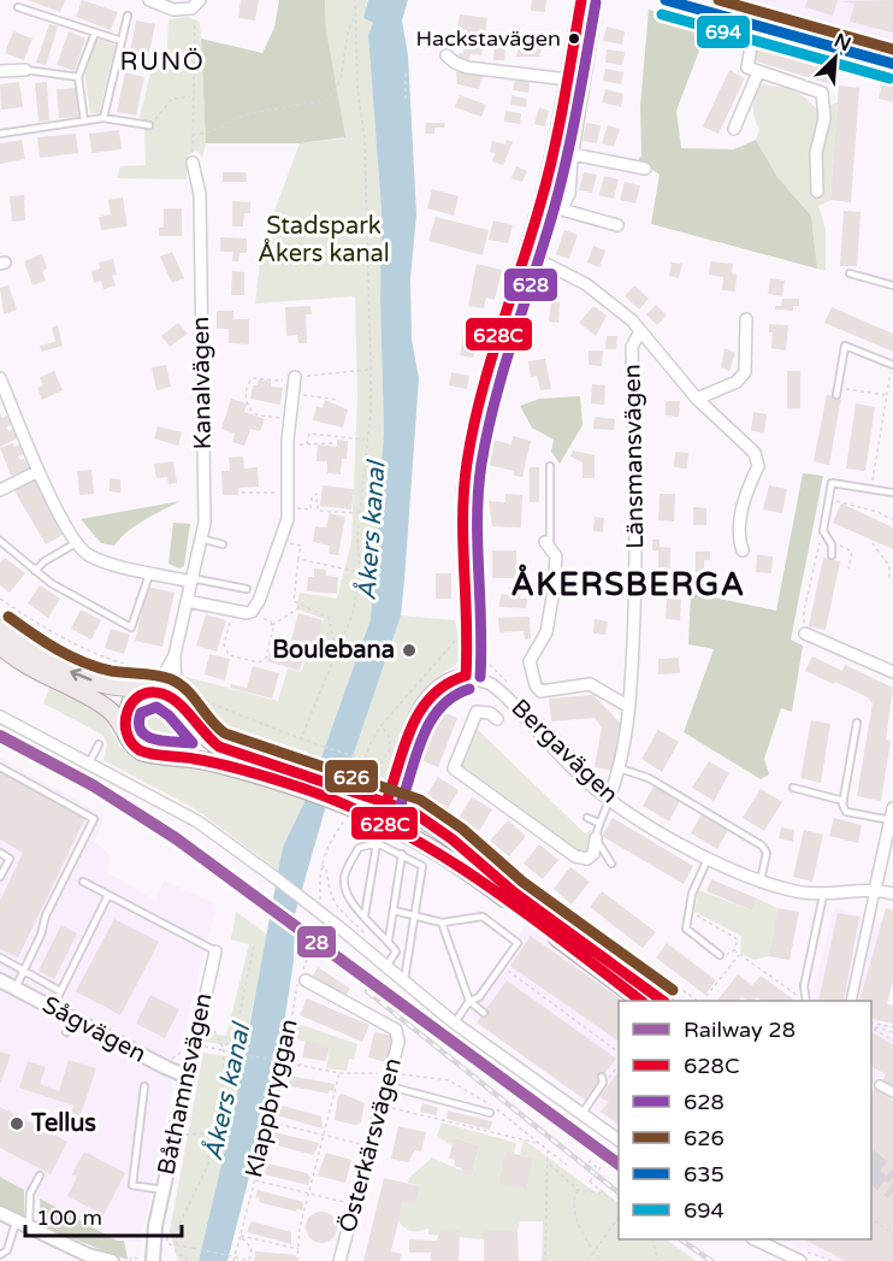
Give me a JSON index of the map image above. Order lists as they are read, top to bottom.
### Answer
{
  "streets": {
    "street": [
      "Kanalvägen",
      "Länsmansvägen",
      "Bergavägen",
      "Sågvägen",
      "Båthamnsvägen",
      "Österkärsvägen"
    ],
    "path": ["Klappbryggan"]
  },
  "crossings": [
    ["Länsmansvägen", "Bergavägen"],
    ["Sågvägen", "Båthamnsvägen"],
    ["Klappbryggan", "Österkärsvägen"]
  ],
  "districts": ["RUNÖ", "ÅKERSBERGA"],
  "water": ["Åkers kanal"],
  "parks": ["Stadspark Åkers kanal"],
  "places": ["Hackstavägen", "Boulebana", "Tellus"],
  "lines": [
    "transit line 628C",
    "transit line 626",
    "transit line 635",
    "transit line 628",
    "transit line 694",
    "rail line 28"
  ],
  "legend": [
    "Railway 28",
    "628C",
    "628",
    "626",
    "635",
    "694"
  ],
  "scale_bar": "100 m",
  "north": "top right"
}
